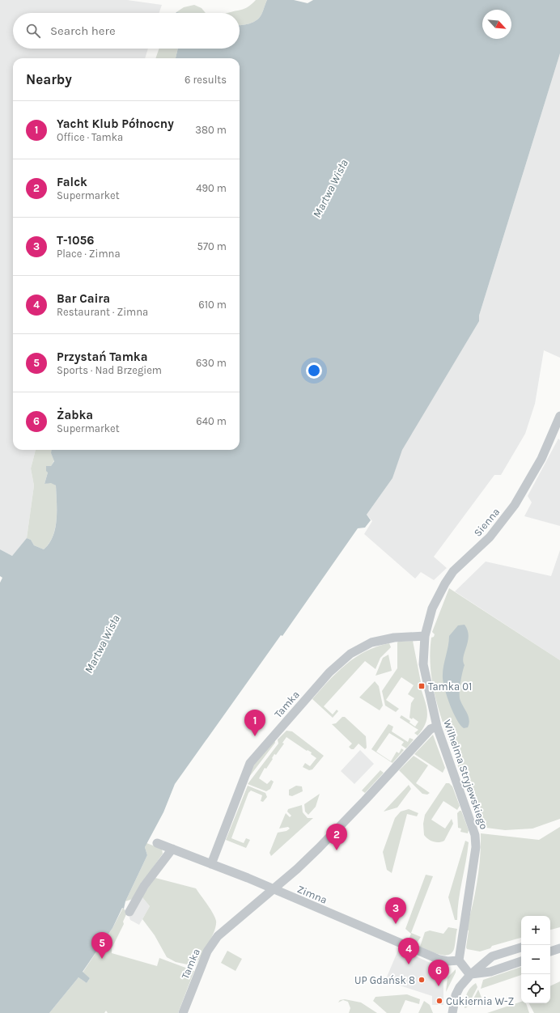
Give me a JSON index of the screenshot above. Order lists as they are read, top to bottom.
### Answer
{
  "streets": {
    "street": [
      "Sienna",
      "Tamka",
      "Wilhelma Stryjewskiego",
      "Zimna"
    ]
  },
  "crossings": [
    ["Sienna", "Tamka"],
    ["Sienna", "Wilhelma Stryjewskiego"],
    ["Tamka", "Wilhelma Stryjewskiego"],
    ["Tamka", "Zimna"],
    ["Wilhelma Stryjewskiego", "Zimna"]
  ],
  "water": ["Martwa Wisła"],
  "places": {
    "transit": ["Tamka 01"],
    "other": ["UP Gdańsk 8", "Cukiernia W-Z"]
  },
  "north": "bottom right",
  "page": {
    "search": "Search here",
    "heading": ["Nearby", "6 results"],
    "list": [
      {
        "mark": "1",
        "name": "Yacht Klub Północny",
        "note": "Office · Tamka",
        "value": "380 m"
      },
      {
        "mark": "2",
        "name": "Falck",
        "note": "Supermarket",
        "value": "490 m"
      },
      {
        "mark": "3",
        "name": "T-1056",
        "note": "Place · Zimna",
        "value": "570 m"
      },
      {
        "mark": "4",
        "name": "Bar Caira",
        "note": "Restaurant · Zimna",
        "value": "610 m"
      },
      {
        "mark": "5",
        "name": "Przystań Tamka",
        "note": "Sports · Nad Brzegiem",
        "value": "630 m"
      },
      {
        "mark": "6",
        "name": "Żabka",
        "note": "Supermarket",
        "value": "640 m"
      }
    ],
    "pins": [
      "1",
      "2",
      "3",
      "5",
      "4",
      "6"
    ],
    "map_buttons": ["+", "−"]
  }
}
